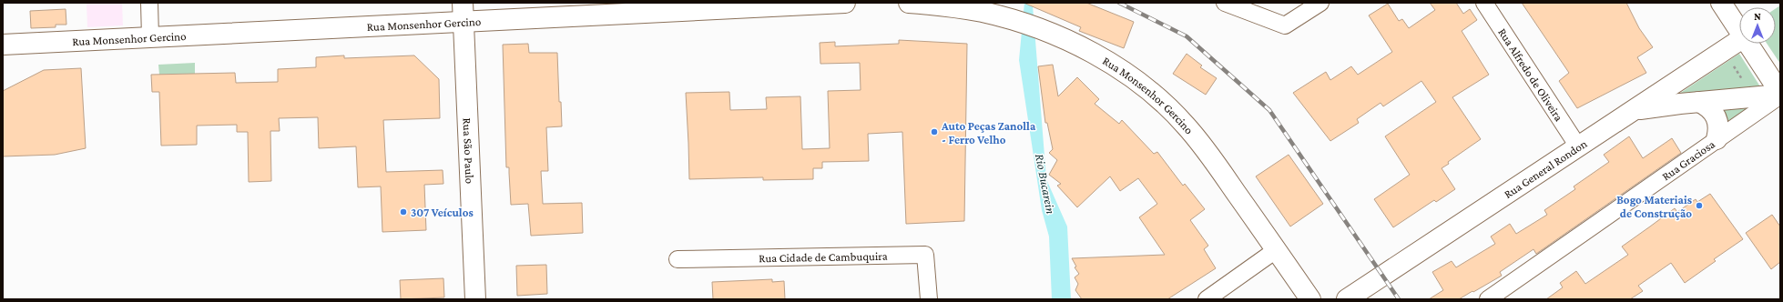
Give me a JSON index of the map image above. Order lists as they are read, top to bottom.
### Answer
{
  "streets": {
    "main road": ["Rua Monsenhor Gercino", "Rua São Paulo", "Rua General Rondon"],
    "street": ["Rua Alfredo de Oliveira", "Rua Graciosa", "Rua Cidade de Cambuquira"]
  },
  "crossings": [
    ["Rua Monsenhor Gercino", "Rua São Paulo"],
    ["Rua Alfredo de Oliveira", "Rua General Rondon"]
  ],
  "water": ["Rio Bucarein"],
  "places": ["Auto Peças Zanolla - Ferro Velho", "Bogo Materiais de Construção", "307 Veículos"],
  "north": "top"
}
